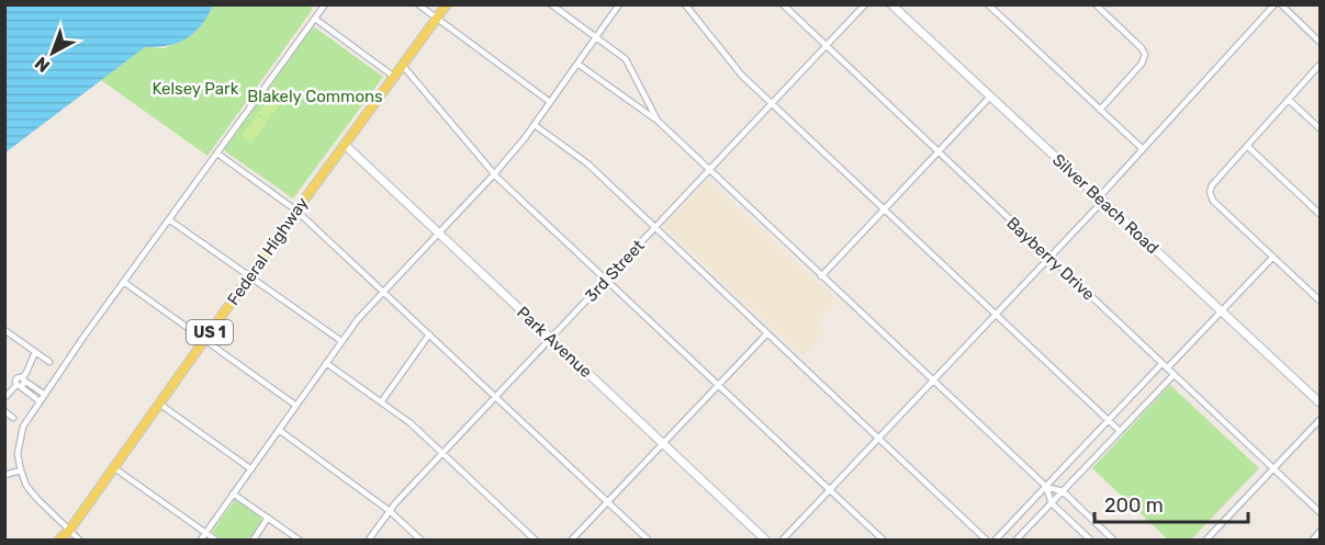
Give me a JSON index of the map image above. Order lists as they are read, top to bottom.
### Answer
{
  "streets": {
    "main road": ["Federal Highway", "US 1"],
    "street": [
      "Silver Beach Road",
      "Bayberry Drive",
      "3rd Street",
      "Park Avenue"
    ]
  },
  "crossings": [
    ["Federal Highway", "Park Avenue"],
    ["Bayberry Drive", "3rd Street"],
    ["3rd Street", "Park Avenue"]
  ],
  "parks": ["Kelsey Park", "Blakely Commons"],
  "scale_bar": "200 m",
  "north": "bottom left"
}
